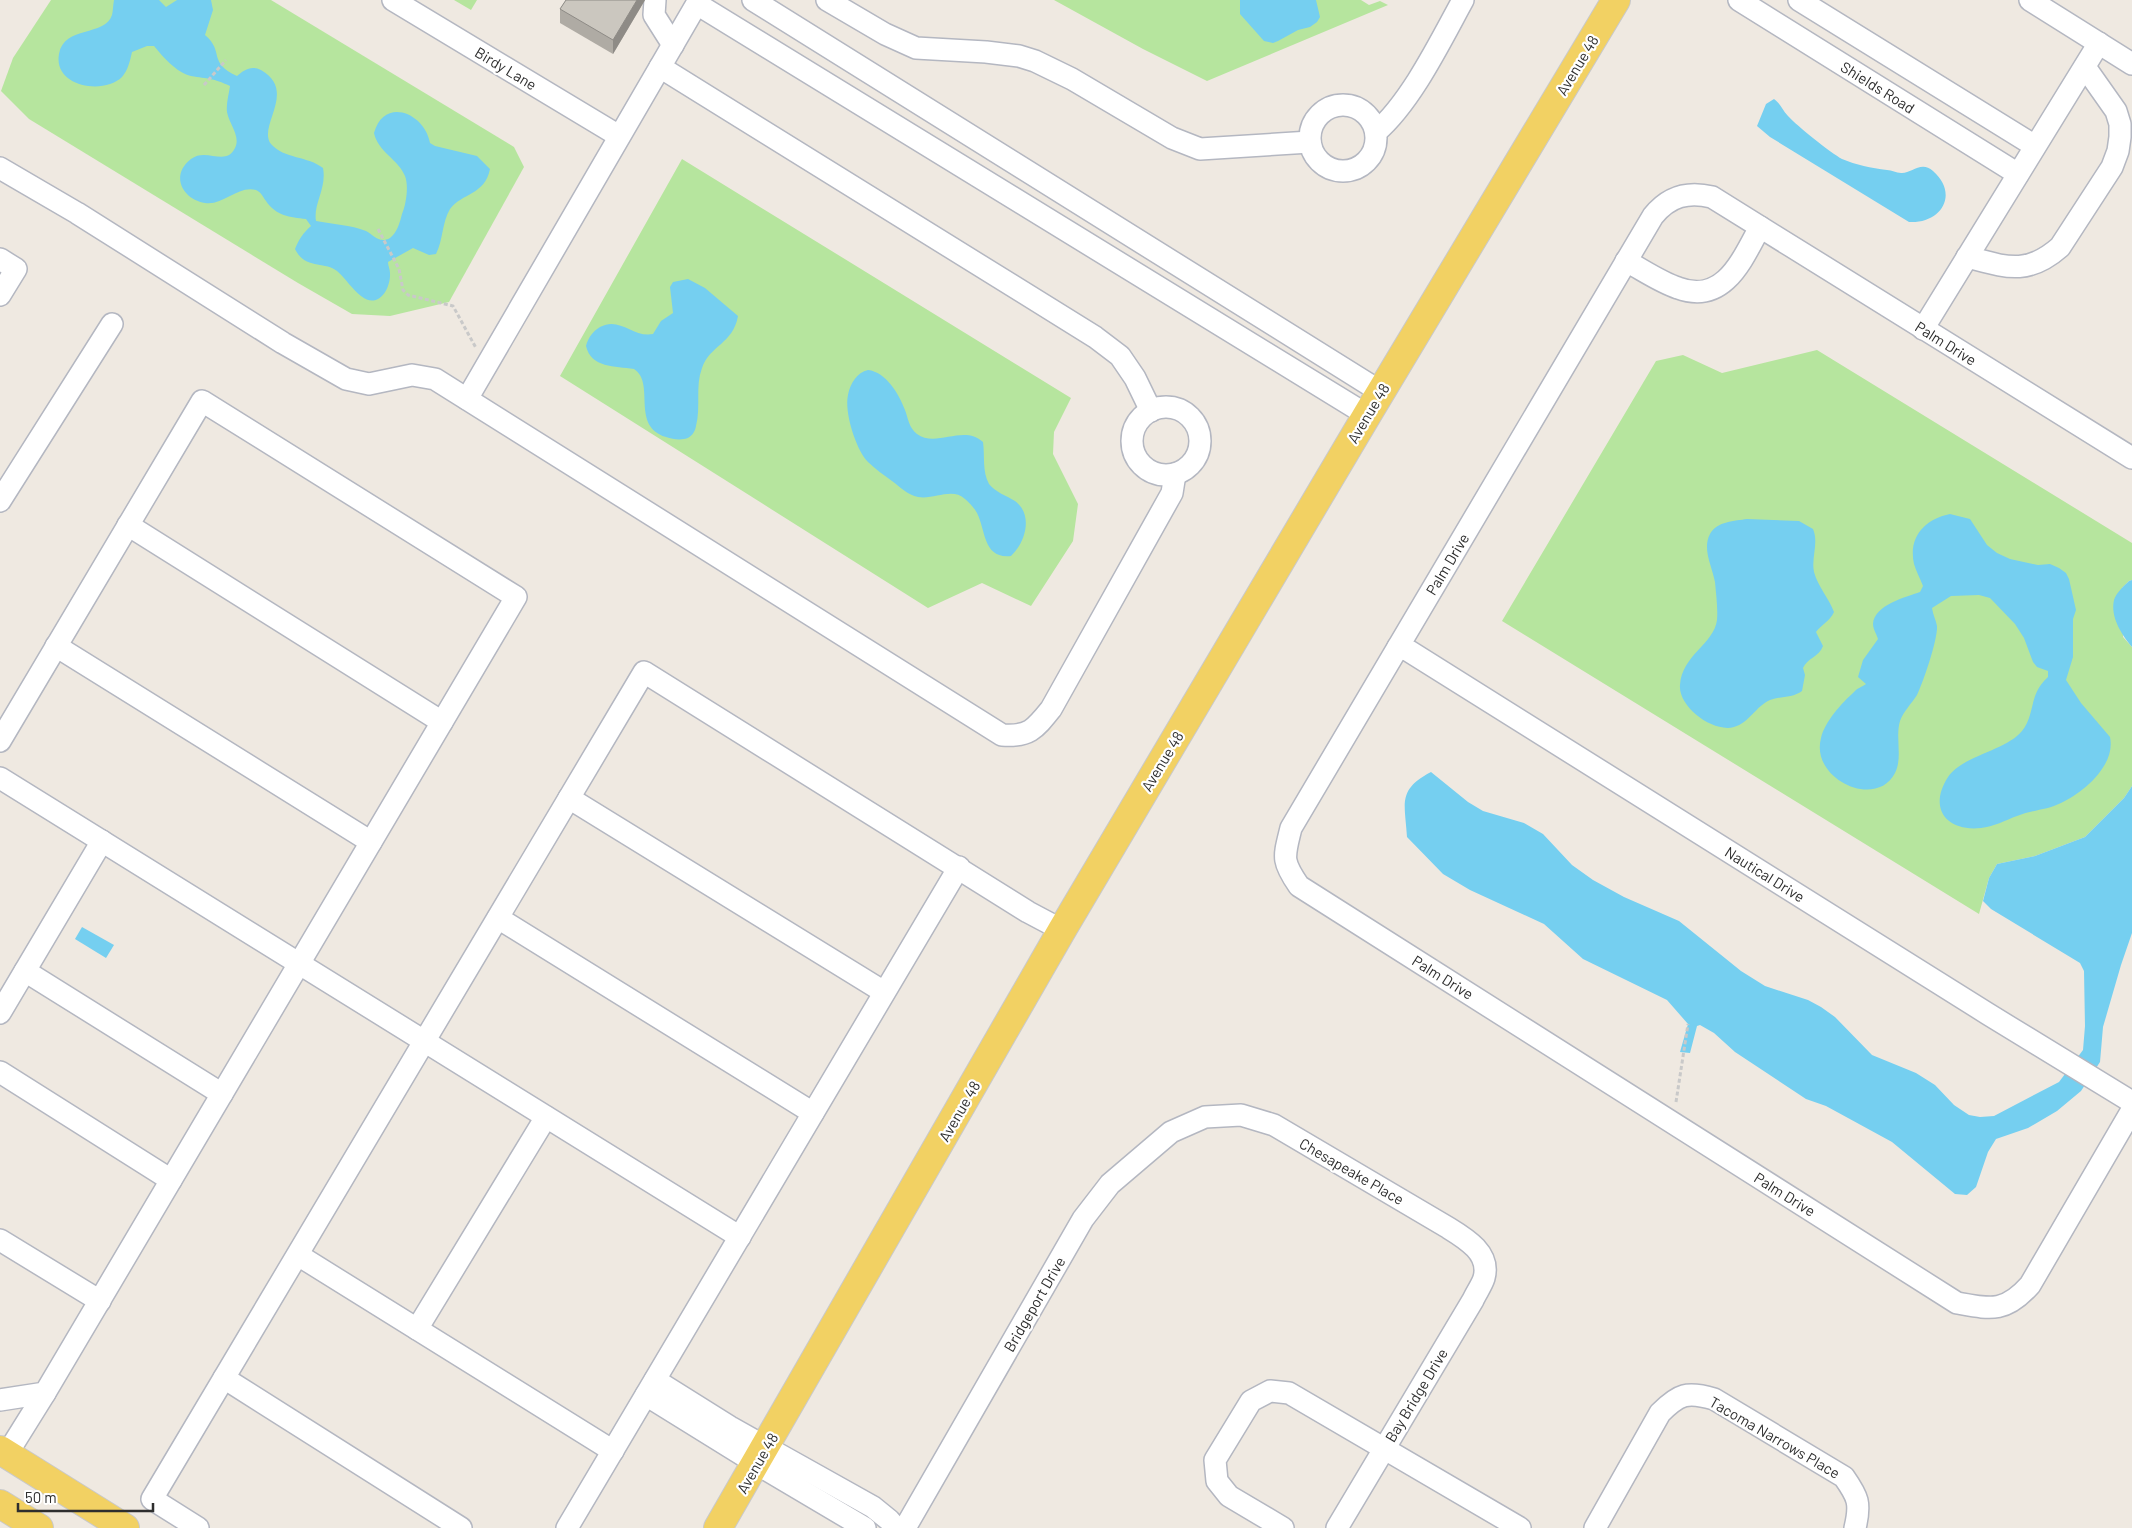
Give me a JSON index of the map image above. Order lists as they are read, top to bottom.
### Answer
{
  "streets": {
    "main road": ["Avenue 48"],
    "street": [
      "Birdy Lane",
      "Shields Road",
      "Palm Drive",
      "Nautical Drive",
      "Chesapeake Place",
      "Bridgeport Drive",
      "Bay Bridge Drive",
      "Tacoma Narrows Place"
    ]
  },
  "crossings": [
    ["Palm Drive", "Nautical Drive"],
    ["Chesapeake Place", "Bridgeport Drive"],
    ["Chesapeake Place", "Bay Bridge Drive"]
  ],
  "scale_bar": "50 m"
}
